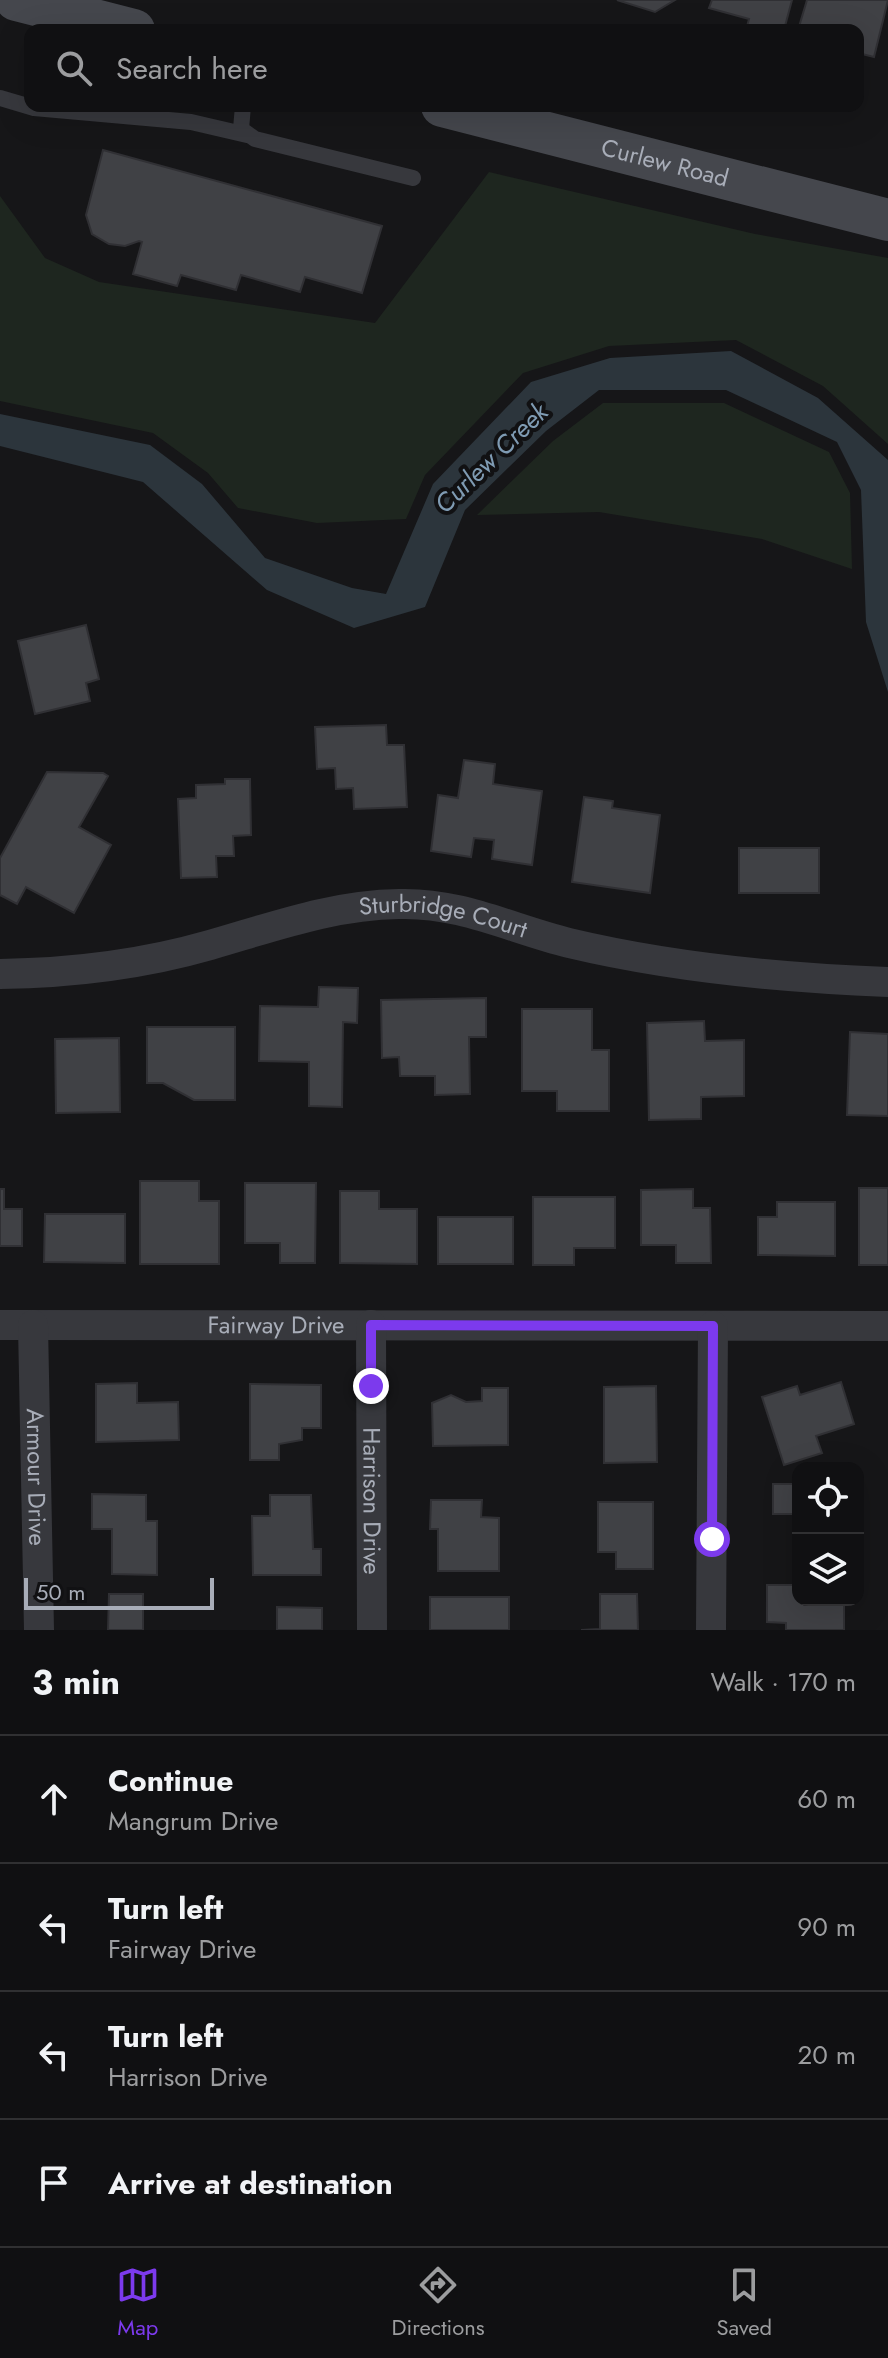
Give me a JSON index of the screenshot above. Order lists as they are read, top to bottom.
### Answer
{
  "streets": {
    "main road": ["Curlew Road"],
    "street": [
      "Sturbridge Court",
      "Fairway Drive",
      "Armour Drive",
      "Harrison Drive"
    ]
  },
  "crossings": [
    ["Fairway Drive", "Armour Drive"],
    ["Fairway Drive", "Harrison Drive"]
  ],
  "water": ["Curlew Creek"],
  "scale_bar": "50 m",
  "page": {
    "search": "Search here",
    "scale": "50 m",
    "heading": ["3 min", "Walk · 170 m"],
    "list": [
      ["Continue", "Mangrum Drive", "60 m"],
      ["Turn left", "Fairway Drive", "90 m"],
      ["Turn left", "Harrison Drive", "20 m"],
      "Arrive at destination"
    ],
    "nav": ["Map", "Directions", "Saved"]
  }
}
